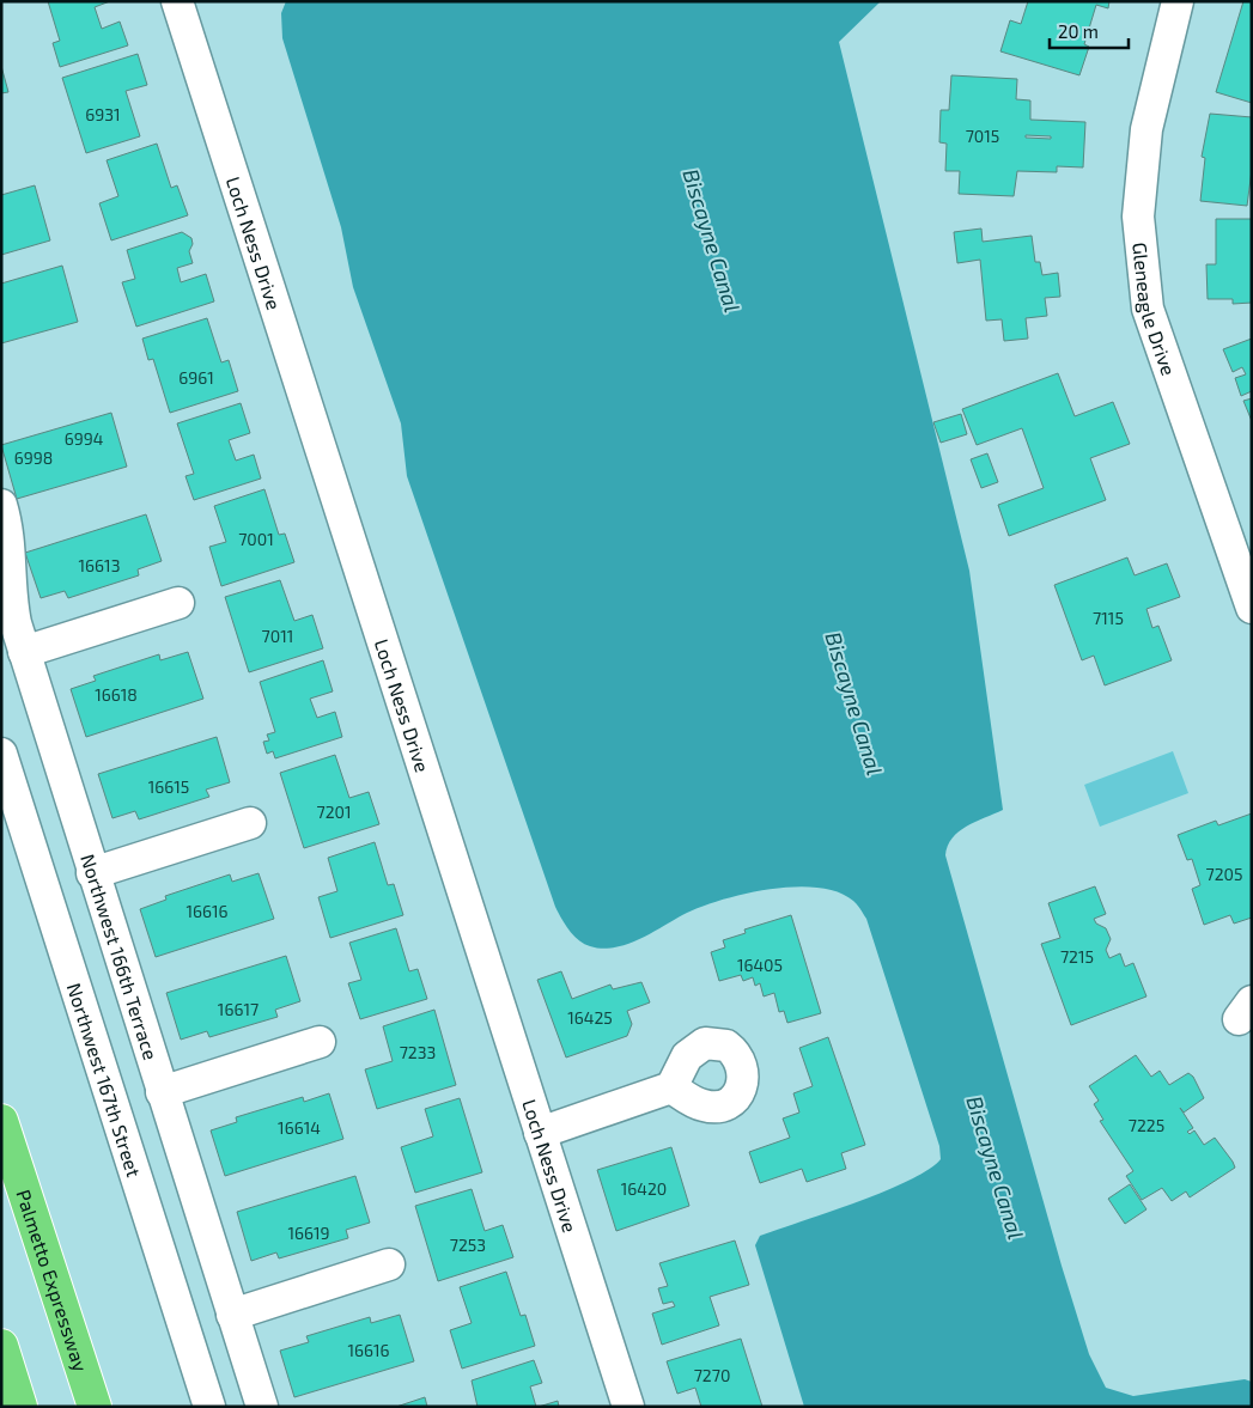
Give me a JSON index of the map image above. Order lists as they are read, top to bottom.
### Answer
{
  "streets": {
    "highway": ["Palmetto Expressway"],
    "street": [
      "Loch Ness Drive",
      "Gleneagle Drive",
      "Northwest 166th Terrace",
      "Northwest 167th Street"
    ]
  },
  "water": ["Biscayne Canal"],
  "house_numbers": [
    "6931",
    "7015",
    "6961",
    "6994",
    "6998",
    "7001",
    "16613",
    "7115",
    "7011",
    "16618",
    "16615",
    "7201",
    "7205",
    "16616",
    "7215",
    "16405",
    "16617",
    "16425",
    "7233",
    "7225",
    "16614",
    "16420",
    "16619",
    "7253",
    "16616",
    "7270"
  ],
  "scale_bar": "20 m"
}
